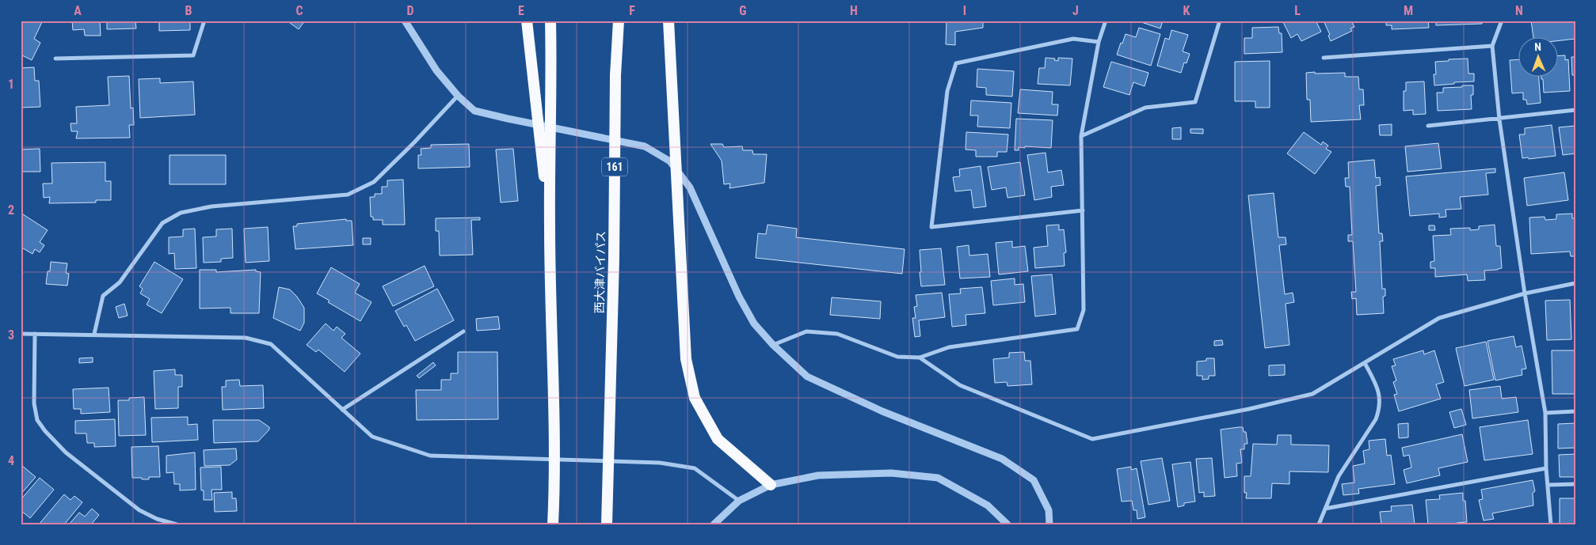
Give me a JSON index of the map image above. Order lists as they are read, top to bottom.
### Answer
{
  "streets": {
    "highway": ["161", "西大津バイパス"]
  },
  "north": "top",
  "grid": {
    "columns": [
      "A",
      "B",
      "C",
      "D",
      "E",
      "F",
      "G",
      "H",
      "I",
      "J",
      "K",
      "L",
      "M",
      "N"
    ],
    "rows": [
      "1",
      "2",
      "3",
      "4"
    ]
  }
}
